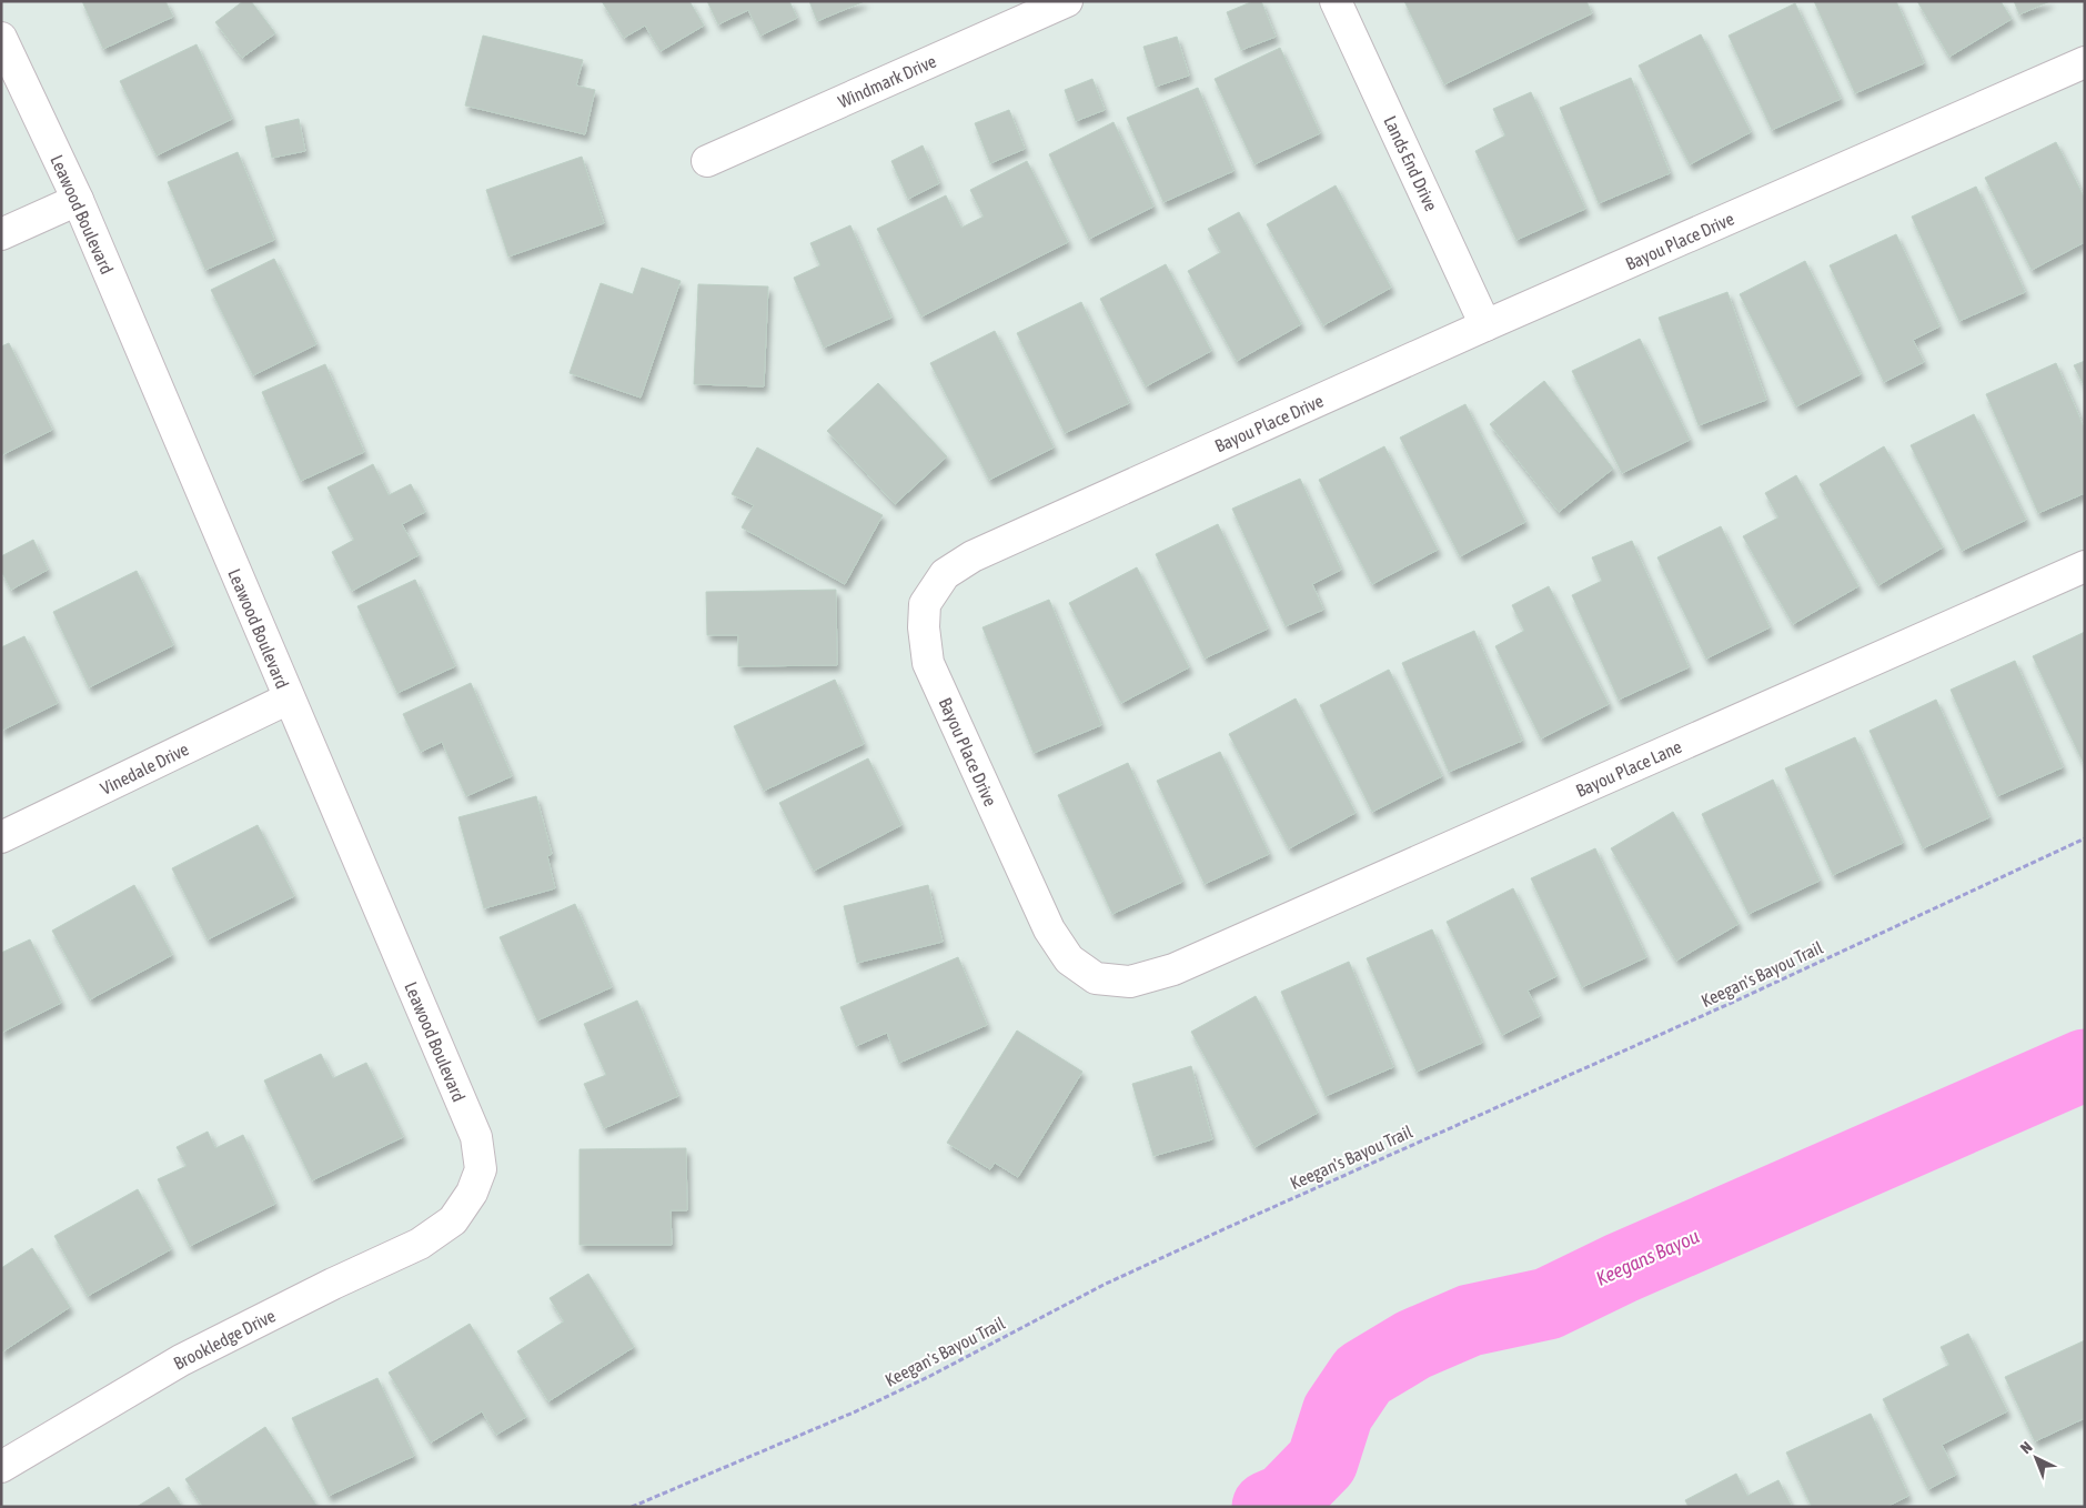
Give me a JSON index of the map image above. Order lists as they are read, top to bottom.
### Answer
{
  "streets": {
    "street": [
      "Windmark Drive",
      "Lands End Drive",
      "Leawood Boulevard",
      "Bayou Place Drive",
      "Vinedale Drive",
      "Bayou Place Lane",
      "Brookledge Drive"
    ],
    "path": ["Keegan's Bayou Trail"]
  },
  "crossings": [
    ["Lands End Drive", "Bayou Place Drive"],
    ["Leawood Boulevard", "Vinedale Drive"],
    ["Leawood Boulevard", "Brookledge Drive"],
    ["Bayou Place Drive", "Bayou Place Lane"]
  ],
  "water": ["Keegans Bayou"],
  "north": "top left"
}
